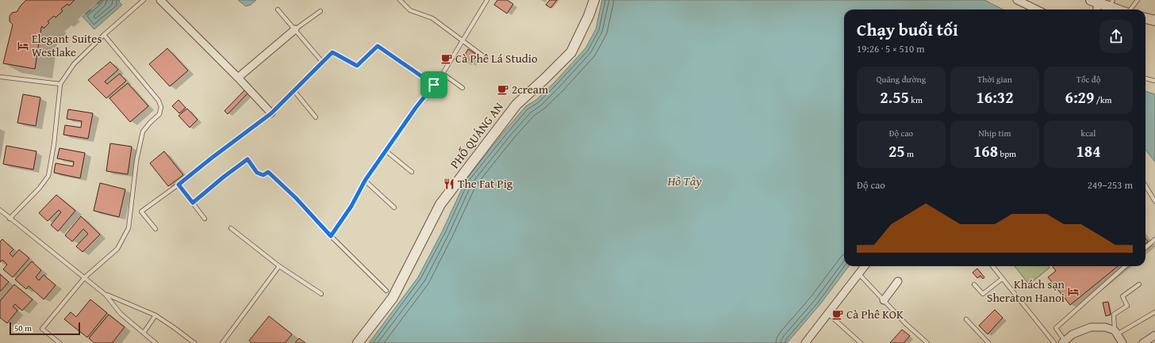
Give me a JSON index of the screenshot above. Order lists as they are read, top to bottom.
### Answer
{
  "streets": {
    "street": ["PHỐ QUẢNG AN"]
  },
  "water": ["Hồ Tây"],
  "places": {
    "hotel": ["Elegant Suites Westlake", "Khách sạn Sheraton Hanoi"],
    "cafe": ["Cà Phê Lá Studio", "2cream", "Cà Phê KOK"],
    "restaurant": ["The Fat Pig"]
  },
  "scale_bar": "50 m",
  "page": {
    "heading": ["Chạy buổi tối", "19:26 · 5 × 510 m"],
    "stats": [
      ["Quãng đường", "2.55 km"],
      ["Thời gian", "16:32"],
      ["Tốc độ", "6:29 /km"],
      ["Độ cao", "25 m"],
      ["Nhịp tim", "168 bpm"],
      ["kcal", "184"]
    ],
    "chart": ["Độ cao", "249–253 m"],
    "scale": "50 m"
  }
}
